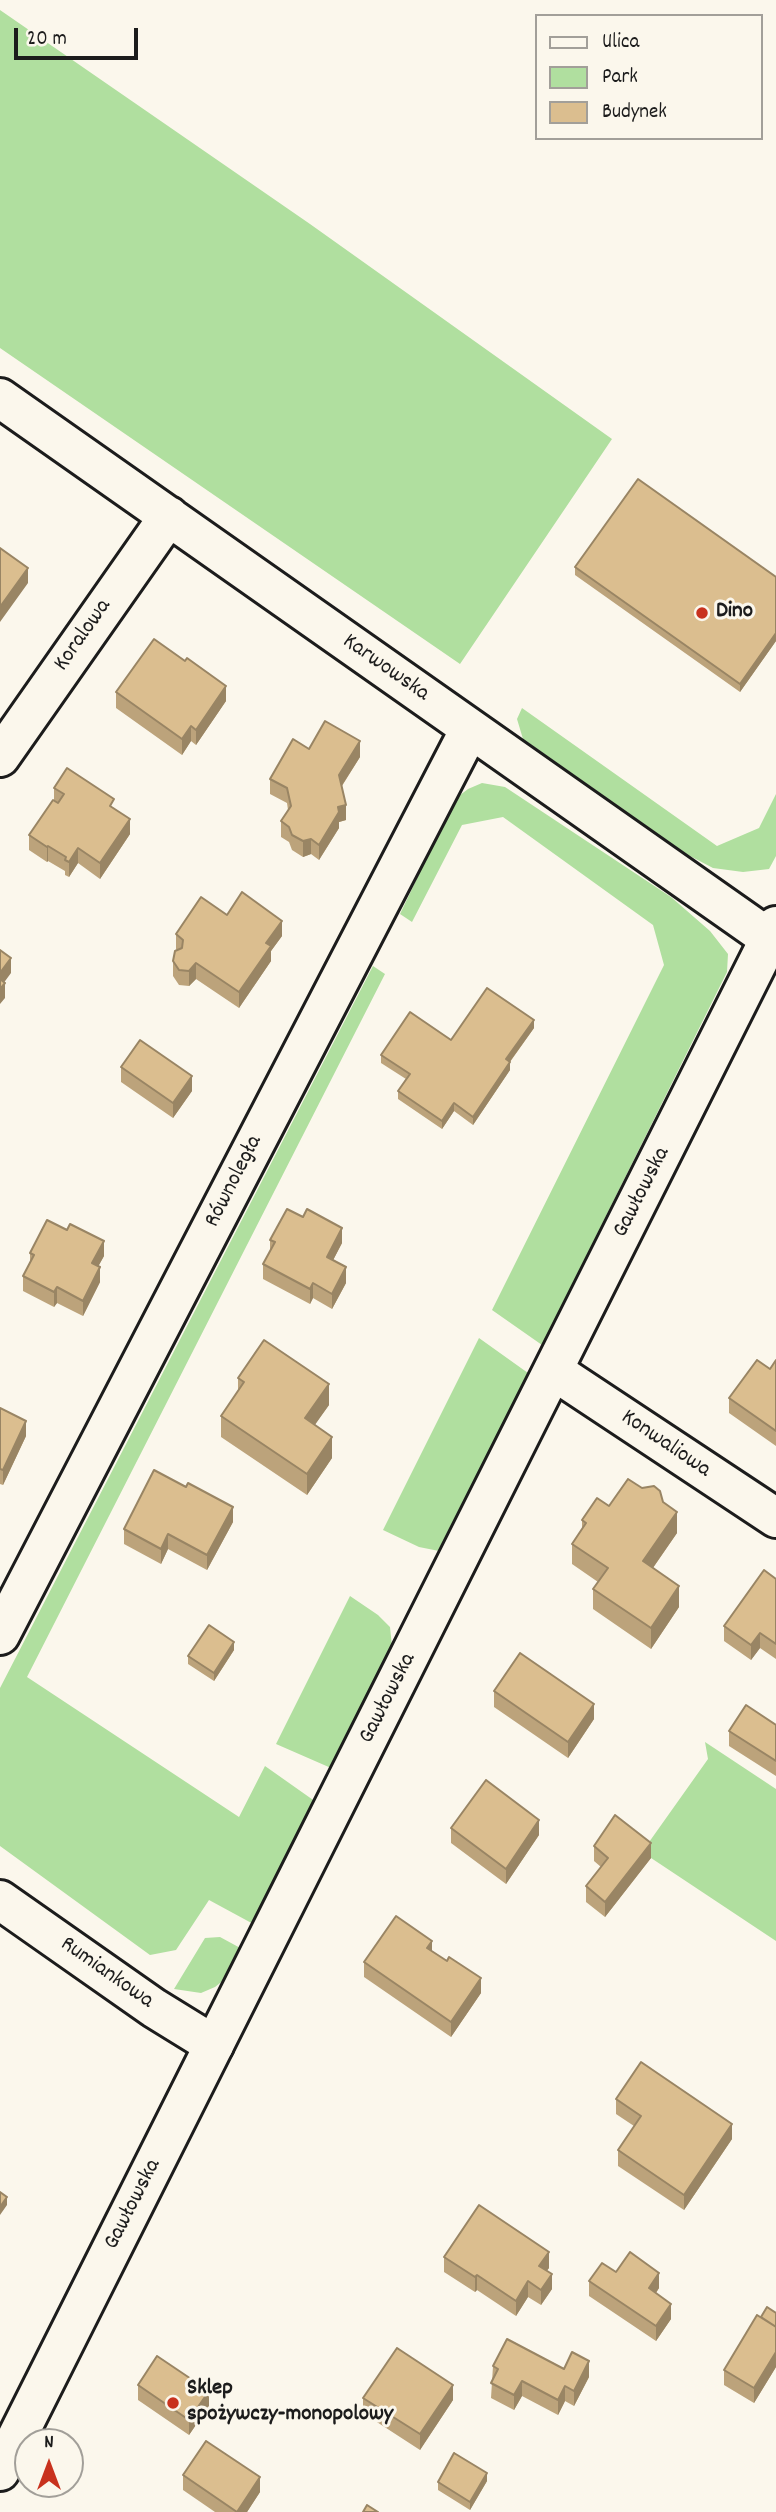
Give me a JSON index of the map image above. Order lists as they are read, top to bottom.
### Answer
{
  "streets": {
    "street": [
      "Koralowa",
      "Karwowska",
      "Równoległa",
      "Gawłowska",
      "Konwaliowa",
      "Rumiankowa"
    ]
  },
  "crossings": [
    ["Koralowa", "Karwowska"],
    ["Karwowska", "Równoległa"],
    ["Karwowska", "Gawłowska"],
    ["Gawłowska", "Konwaliowa"],
    ["Gawłowska", "Rumiankowa"]
  ],
  "places": ["Dino", "Sklep spożywczy-monopolowy"],
  "legend": ["Ulica", "Park", "Budynek"],
  "scale_bar": "20 m",
  "north": "top"
}
